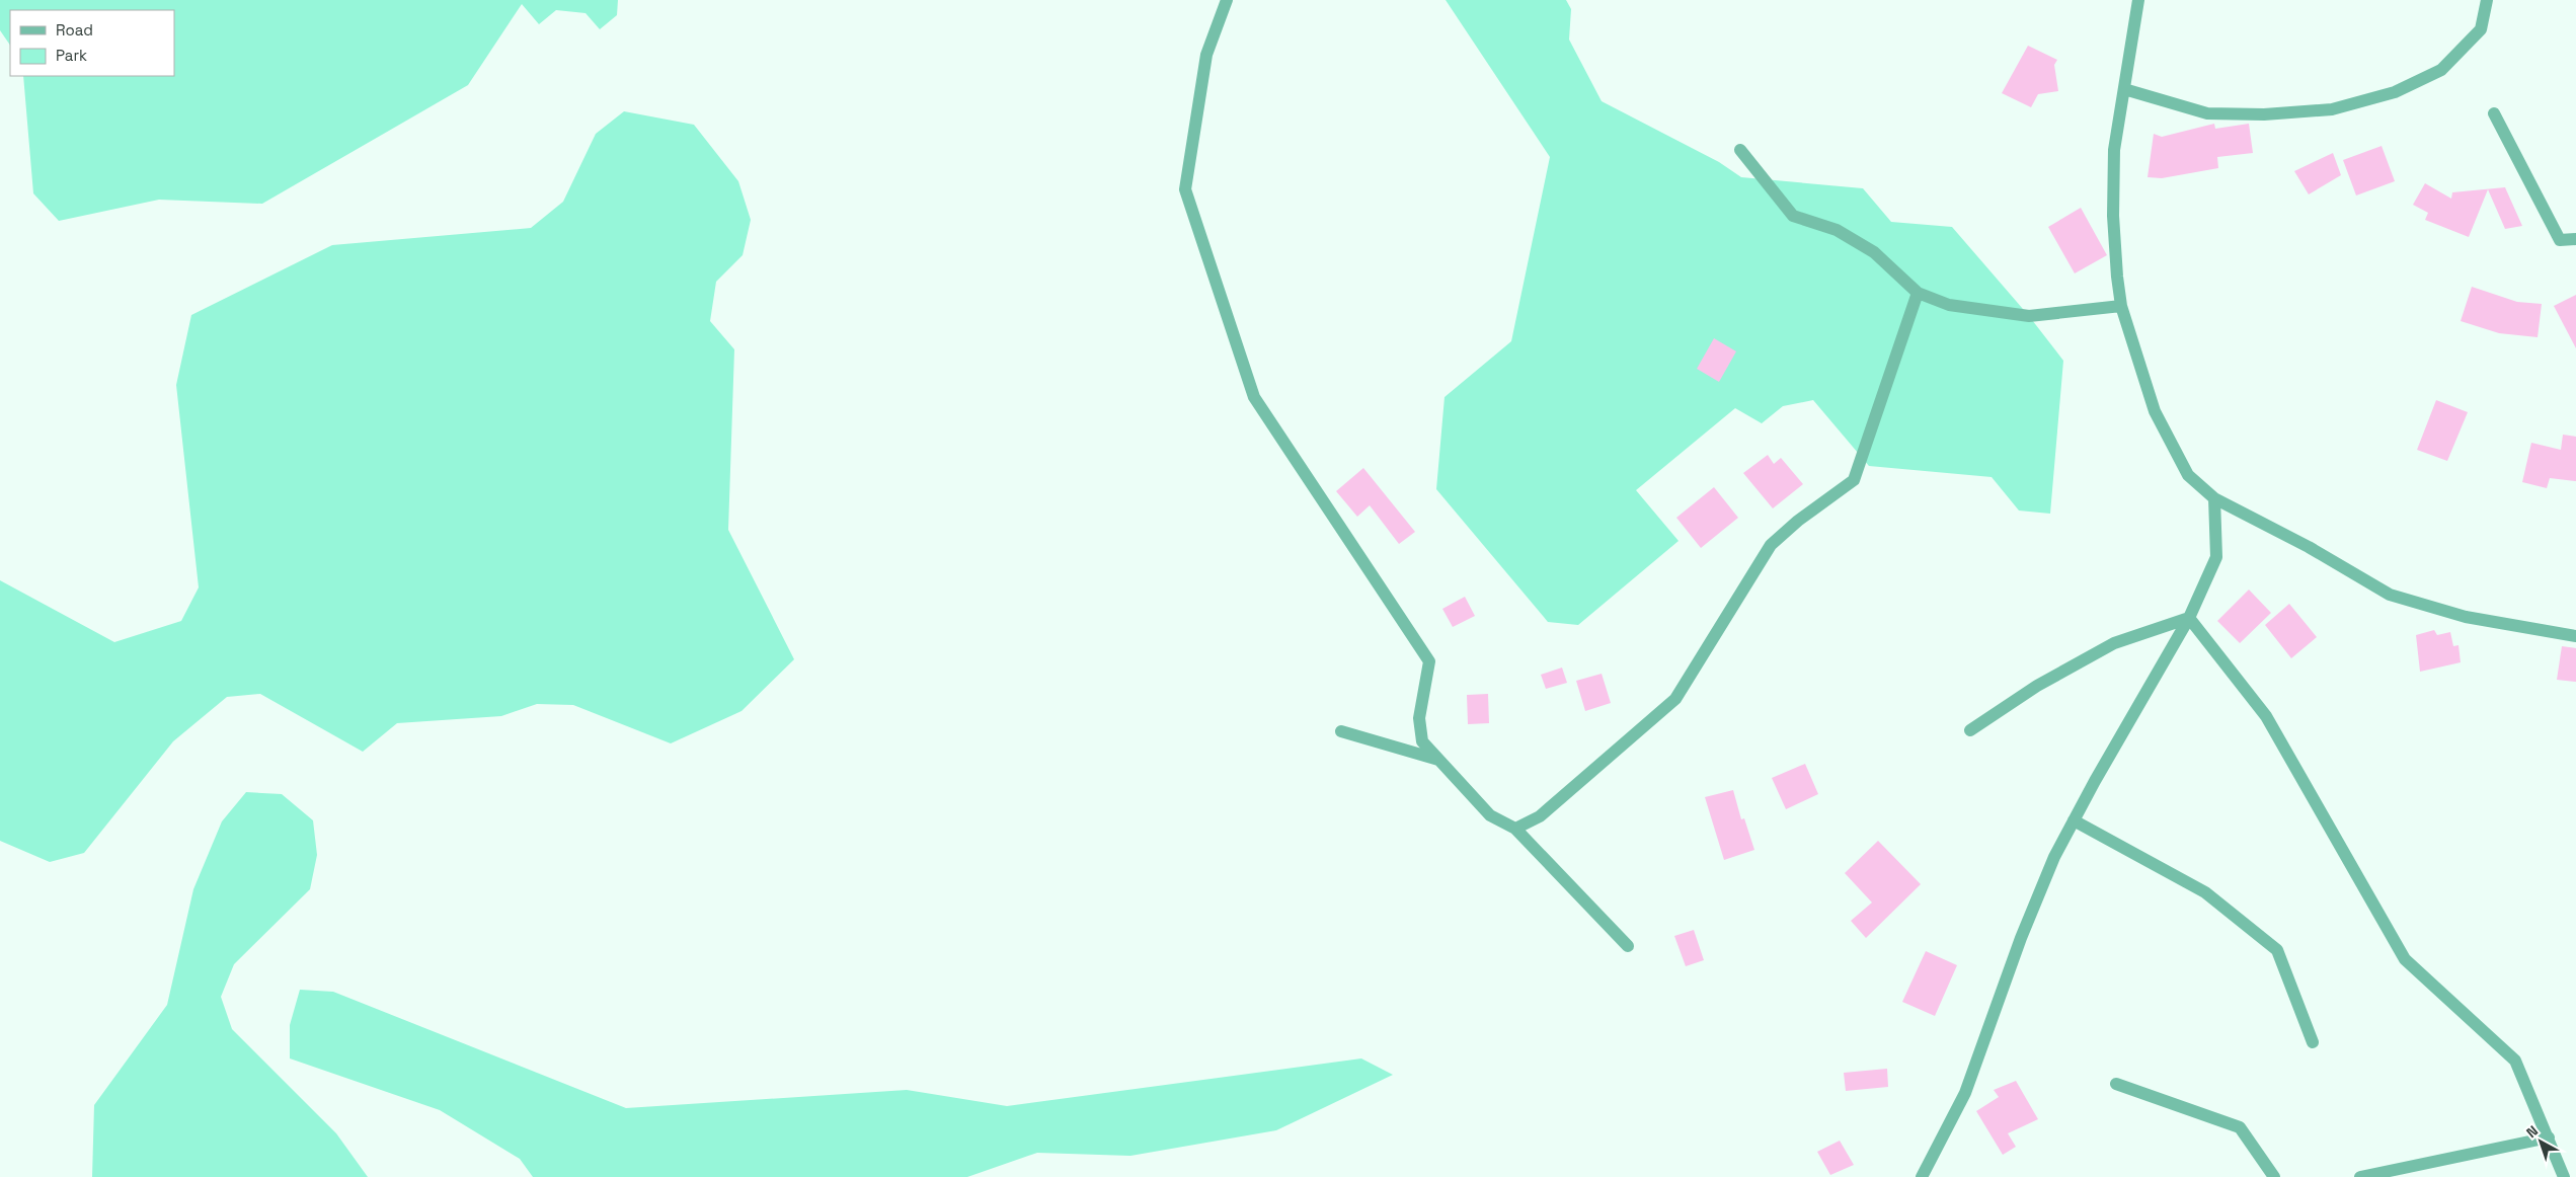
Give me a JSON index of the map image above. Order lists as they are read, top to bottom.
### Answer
{
  "legend": ["Road", "Park"],
  "north": "top left"
}
